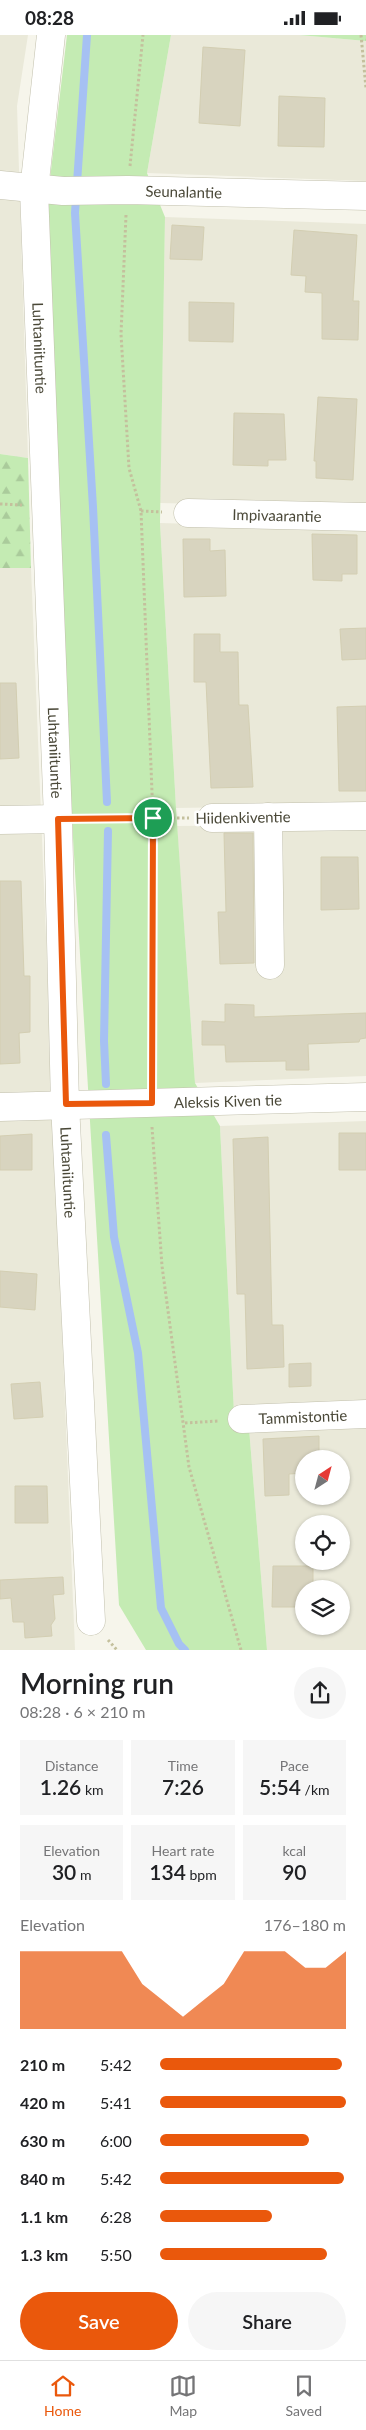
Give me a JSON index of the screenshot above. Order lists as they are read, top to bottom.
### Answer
{
  "streets": {
    "street": [
      "Seunalantie",
      "Luhtaniituntie",
      "Impivaarantie",
      "Hiidenkiventie",
      "Aleksis Kiven tie",
      "Tammistontie"
    ]
  },
  "crossings": [
    ["Seunalantie", "Luhtaniituntie"],
    ["Luhtaniituntie", "Hiidenkiventie"],
    ["Luhtaniituntie", "Aleksis Kiven tie"]
  ],
  "north": "top right",
  "page": {
    "status": "08:28",
    "heading": ["Morning run", "08:28 · 6 × 210 m"],
    "stats": [
      ["Distance", "1.26 km"],
      ["Time", "7:26"],
      ["Pace", "5:54 /km"],
      ["Elevation", "30 m"],
      ["Heart rate", "134 bpm"],
      ["kcal", "90"]
    ],
    "chart": ["Elevation", "176–180 m"],
    "list": [
      {
        "name": "210 m",
        "note": "5:42"
      },
      {
        "name": "420 m",
        "note": "5:41"
      },
      {
        "name": "630 m",
        "note": "6:00"
      },
      {
        "name": "840 m",
        "note": "5:42"
      },
      {
        "name": "1.1 km",
        "note": "6:28"
      },
      {
        "name": "1.3 km",
        "note": "5:50"
      }
    ],
    "buttons": ["Save", "Share"],
    "tabs": ["Home", "Map", "Saved"]
  }
}
